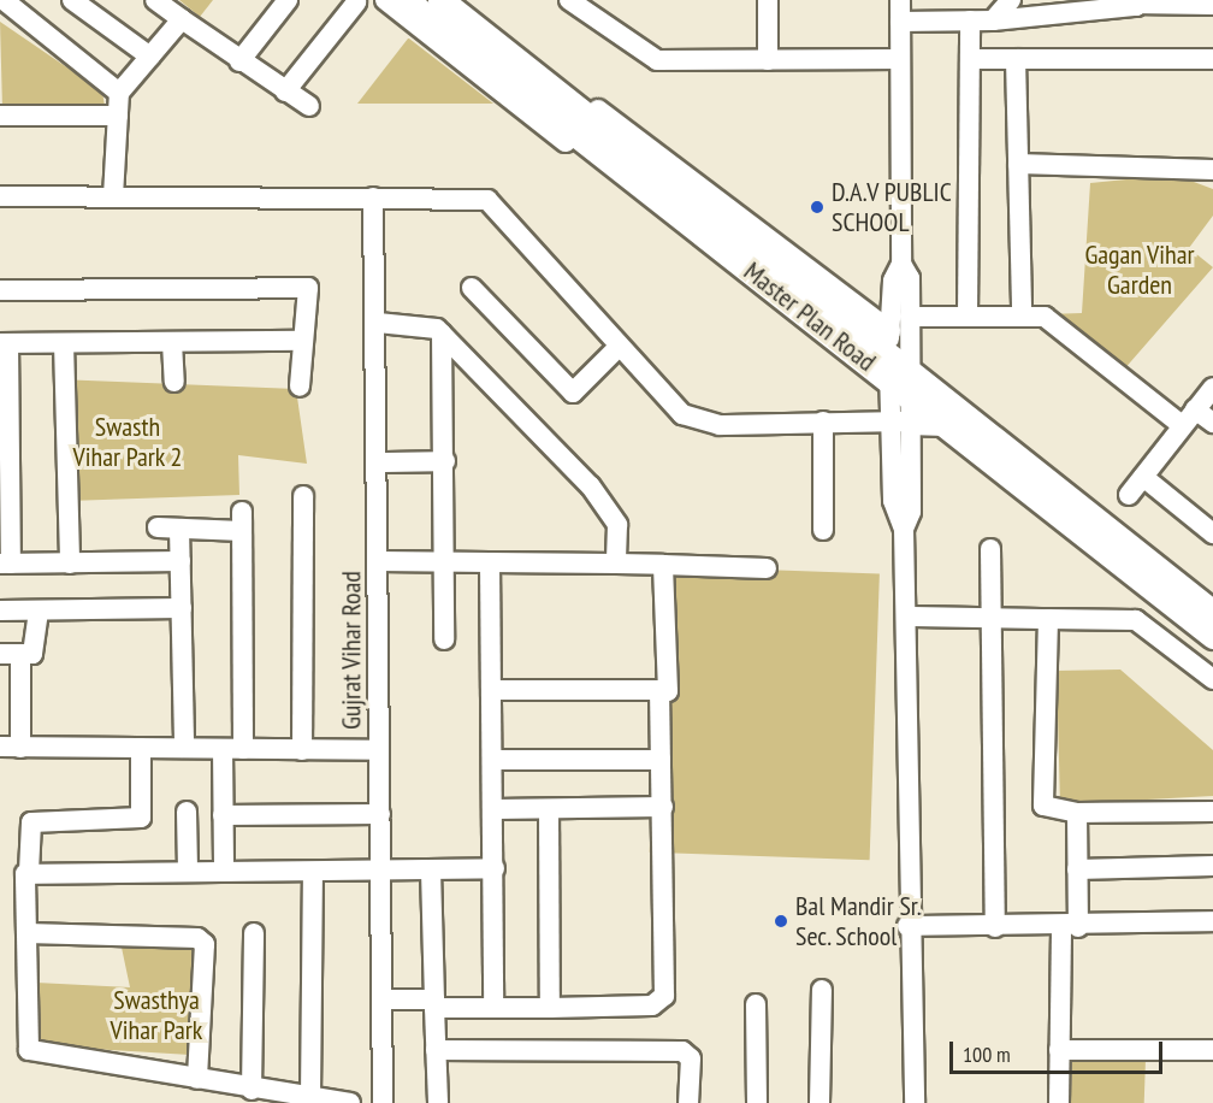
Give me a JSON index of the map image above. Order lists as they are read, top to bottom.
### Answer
{
  "streets": {
    "main road": ["Master Plan Road"],
    "street": ["Gujrat Vihar Road"]
  },
  "parks": ["Gagan Vihar Garden", "Swasth Vihar Park 2", "Swasthya Vihar Park"],
  "places": ["D.A.V PUBLIC SCHOOL", "Bal Mandir Sr. Sec. School"],
  "scale_bar": "100 m"
}
